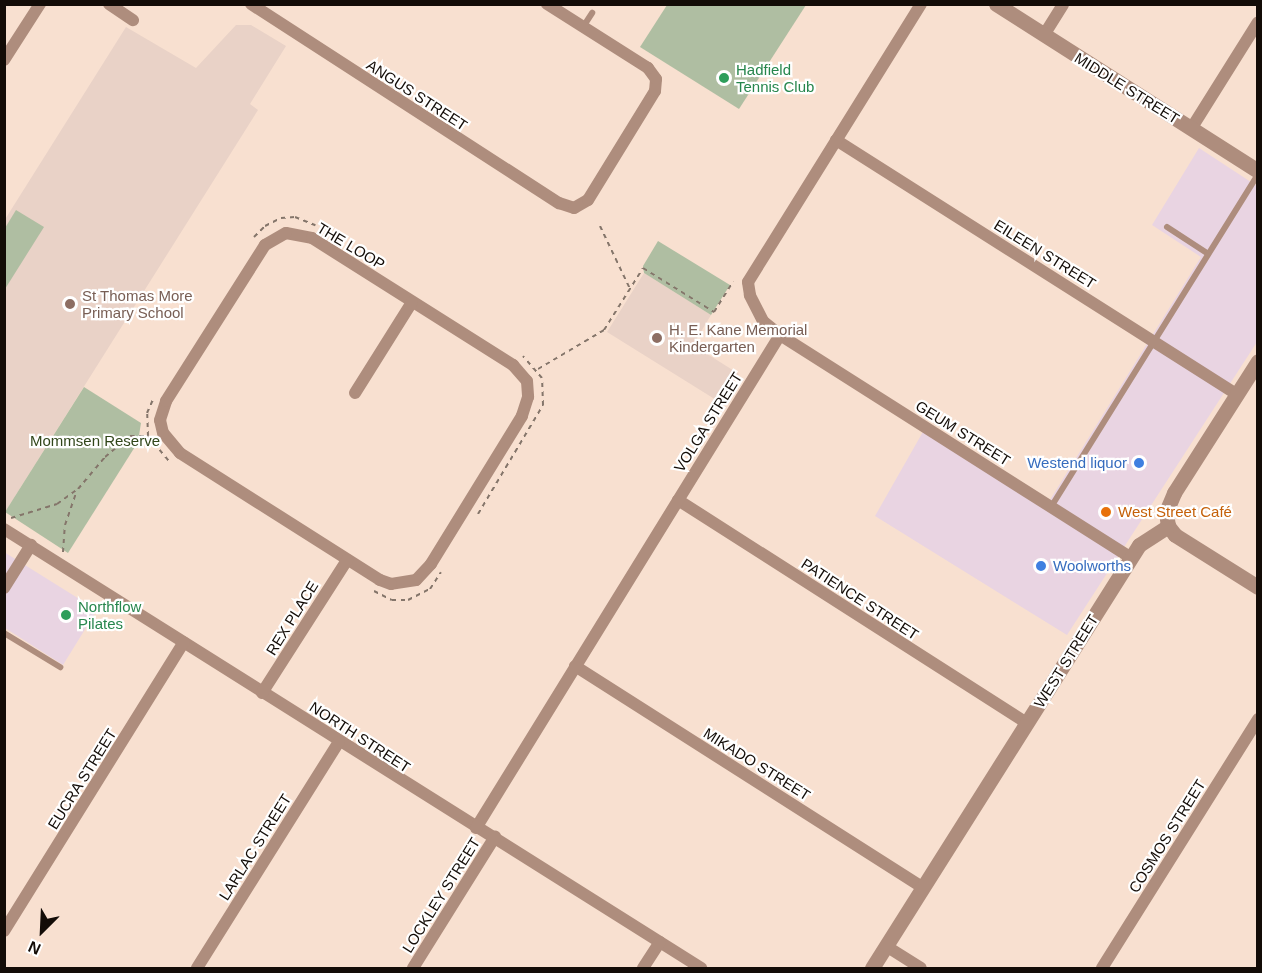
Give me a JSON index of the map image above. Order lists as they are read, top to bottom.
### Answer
{
  "streets": {
    "street": [
      "MIDDLE STREET",
      "ANGUS STREET",
      "THE LOOP",
      "EILEEN STREET",
      "VOLGA STREET",
      "GEUM STREET",
      "PATIENCE STREET",
      "REX PLACE",
      "WEST STREET",
      "NORTH STREET",
      "MIKADO STREET",
      "EUCRA STREET",
      "COSMOS STREET",
      "LARLAC STREET",
      "LOCKLEY STREET"
    ]
  },
  "crossings": [
    ["THE LOOP", "REX PLACE"],
    ["VOLGA STREET", "GEUM STREET"],
    ["VOLGA STREET", "PATIENCE STREET"],
    ["VOLGA STREET", "NORTH STREET"],
    ["VOLGA STREET", "MIKADO STREET"],
    ["GEUM STREET", "WEST STREET"],
    ["PATIENCE STREET", "WEST STREET"],
    ["REX PLACE", "NORTH STREET"],
    ["WEST STREET", "MIKADO STREET"],
    ["NORTH STREET", "EUCRA STREET"],
    ["NORTH STREET", "LARLAC STREET"],
    ["NORTH STREET", "LOCKLEY STREET"]
  ],
  "parks": ["Mommsen Reserve"],
  "places": [
    "Hadfield Tennis Club",
    "St Thomas More Primary School",
    "H. E. Kane Memorial Kindergarten",
    "Westend liquor",
    "West Street Café",
    "Woolworths",
    "Northflow Pilates"
  ],
  "north": "bottom left"
}
